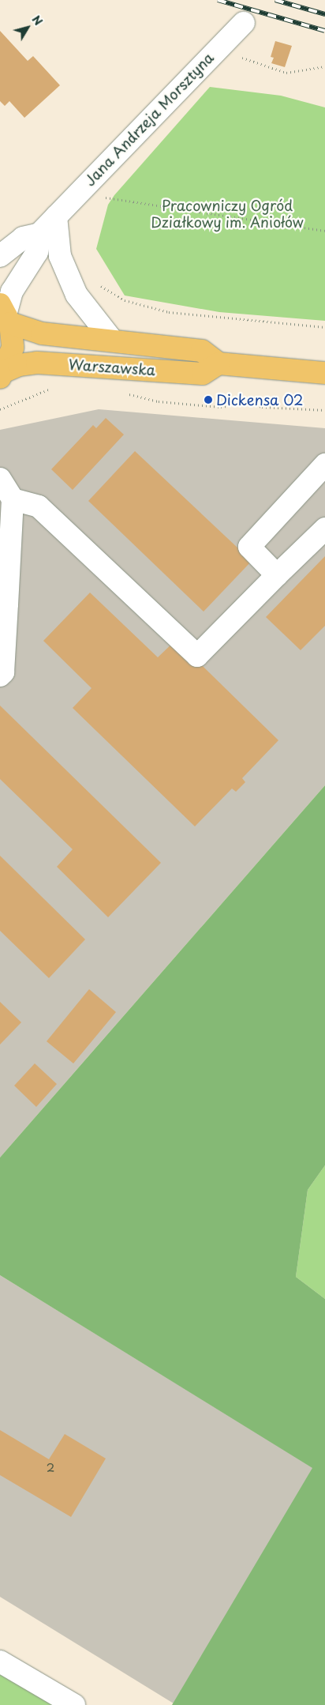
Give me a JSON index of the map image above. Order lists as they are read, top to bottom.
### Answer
{
  "streets": {
    "main road": ["Warszawska"],
    "street": ["Jana Andrzeja Morsztyna"]
  },
  "parks": ["Pracowniczy Ogród Działkowy im. Aniołów"],
  "places": ["Dickensa 02"],
  "house_numbers": ["2"],
  "north": "top right"
}
